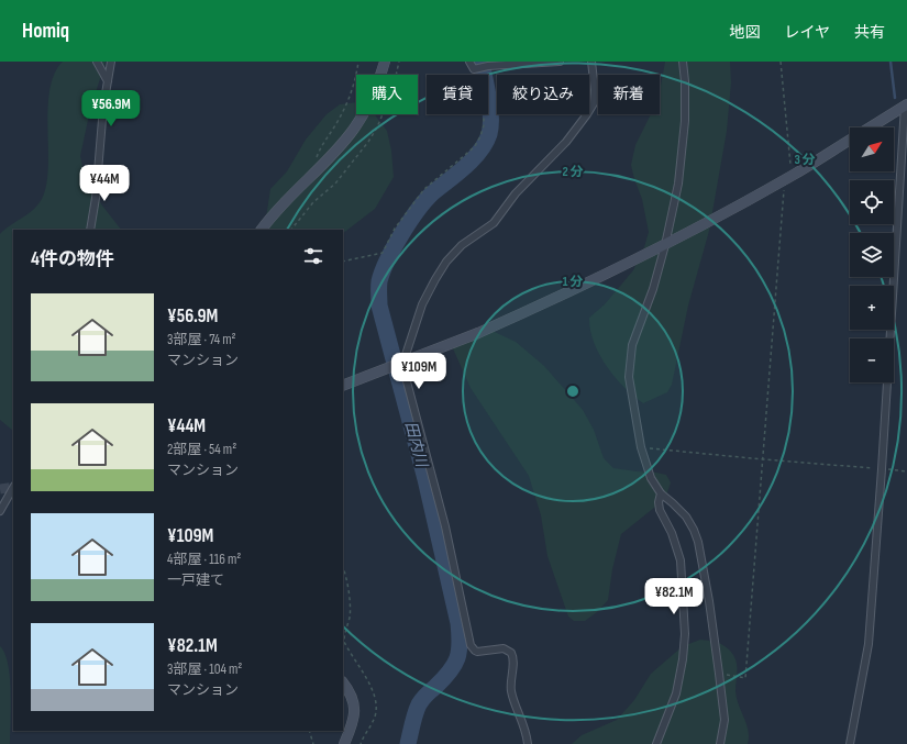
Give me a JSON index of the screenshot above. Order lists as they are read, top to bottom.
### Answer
{
  "water": ["田内川"],
  "north": "top right",
  "page": {
    "header": "Homiq",
    "nav": ["地図", "レイヤ", "共有"],
    "chip": [
      "購入",
      "賃貸",
      "絞り込み",
      "新着"
    ],
    "price": [
      "¥56.9M",
      "¥44M",
      "¥109M",
      "¥82.1M"
    ],
    "map_buttons": ["+", "−"],
    "heading": "4件の物件",
    "list": [
      {
        "name": "¥56.9M",
        "note": "3部屋 · 74 m² · マンション"
      },
      {
        "name": "¥44M",
        "note": "2部屋 · 54 m² · マンション"
      },
      {
        "name": "¥109M",
        "note": "4部屋 · 116 m² · 一戸建て"
      },
      {
        "name": "¥82.1M",
        "note": "3部屋 · 104 m² · マンション"
      }
    ]
  },
  "rings": ["3 分", "2 分", "1 分"]
}
